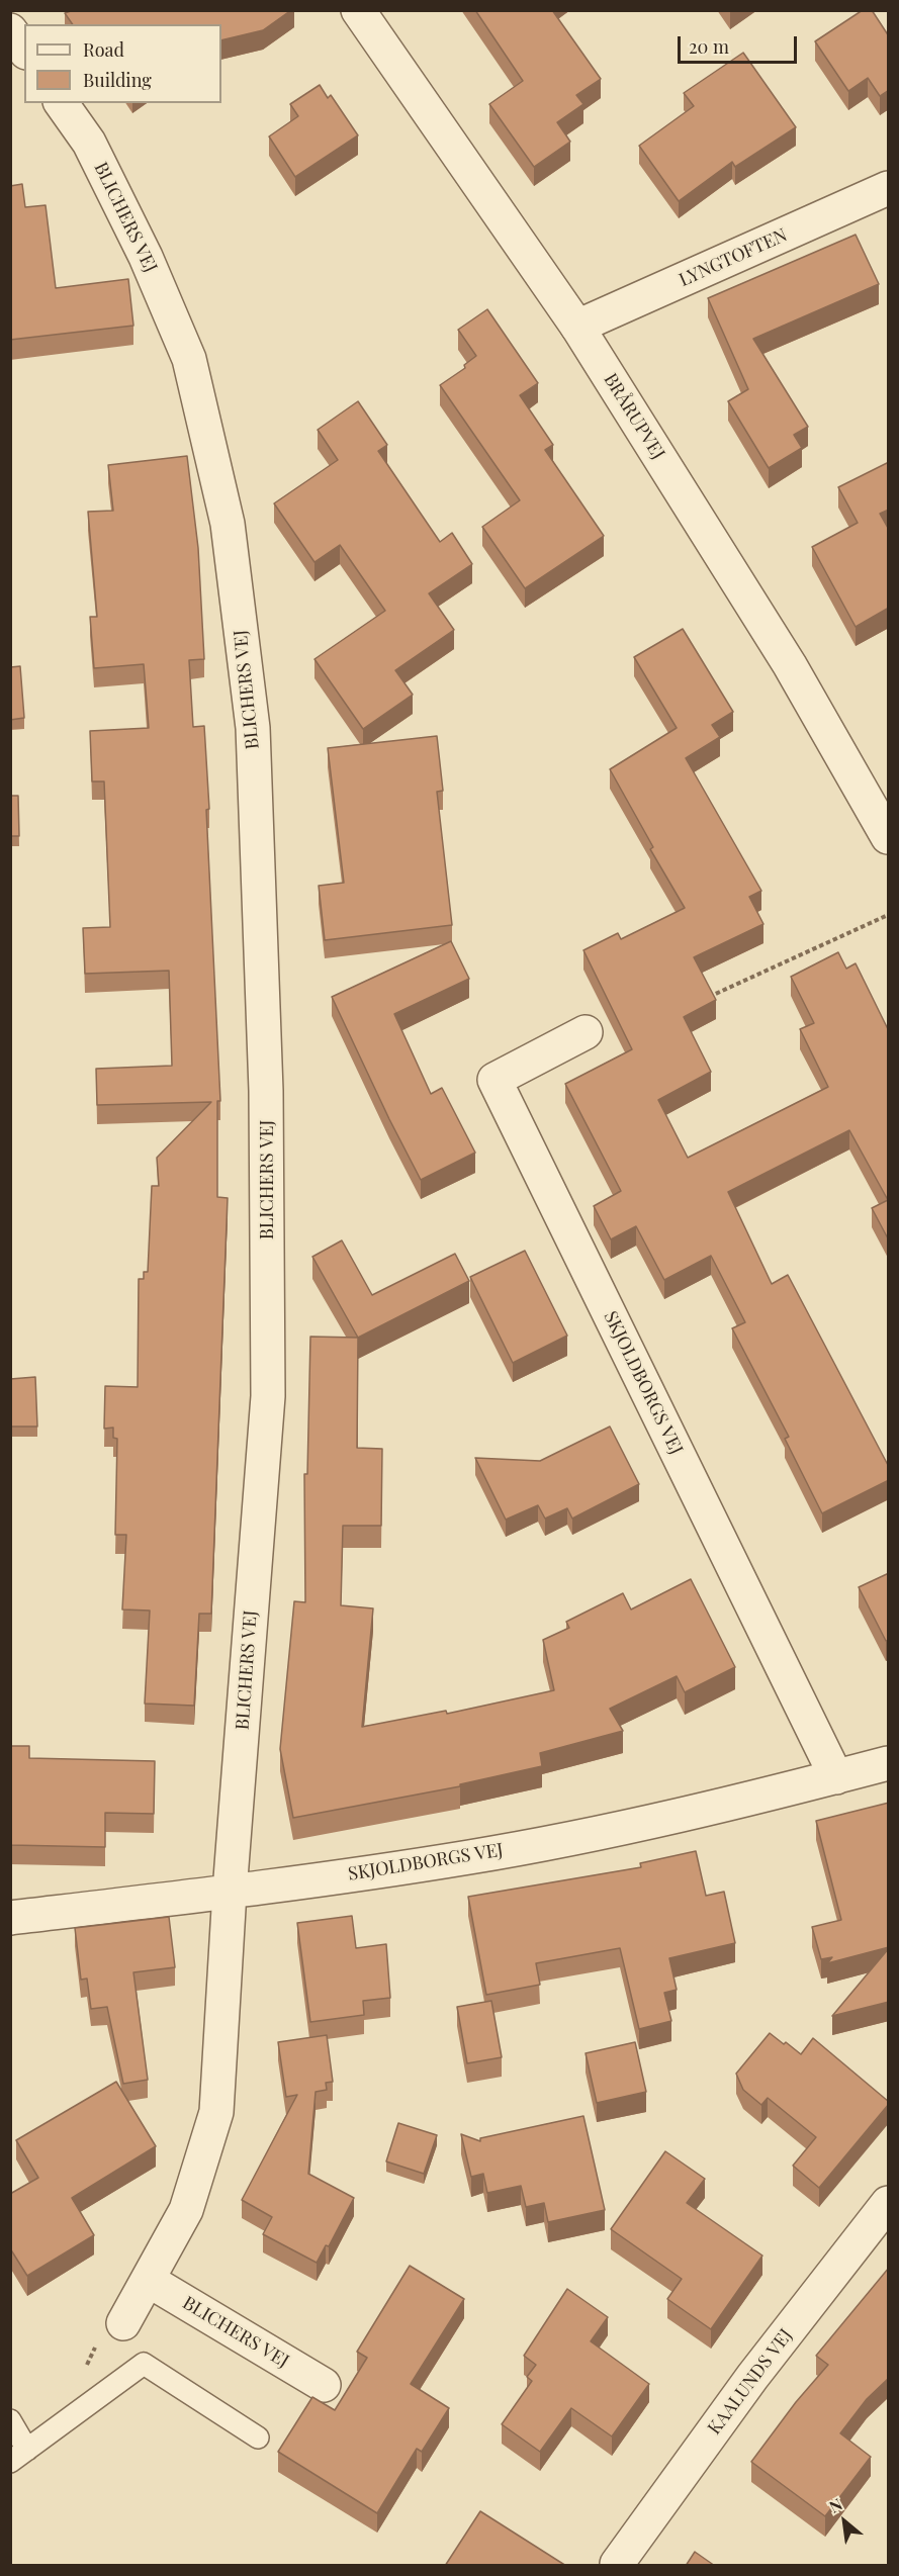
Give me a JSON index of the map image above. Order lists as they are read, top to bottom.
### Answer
{
  "streets": {
    "street": [
      "BLICHERS VEJ",
      "LYNGTOFTEN",
      "BRÅRUPVEJ",
      "SKJOLDBORGS VEJ",
      "KAALUNDS VEJ"
    ]
  },
  "crossings": [
    ["BLICHERS VEJ", "SKJOLDBORGS VEJ"],
    ["LYNGTOFTEN", "BRÅRUPVEJ"]
  ],
  "legend": ["Road", "Building"],
  "scale_bar": "20 m",
  "north": "top left"
}
